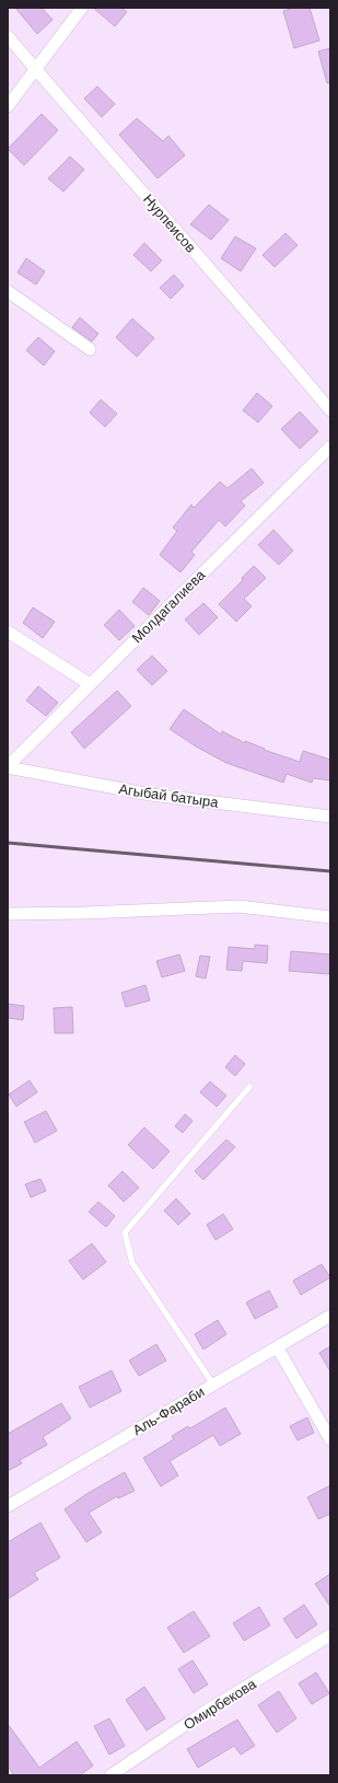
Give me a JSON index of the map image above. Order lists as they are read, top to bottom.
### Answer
{
  "streets": {
    "street": [
      "Нурпеисов",
      "Молдагалиева",
      "Агыбай батыра",
      "Аль-Фараби",
      "Омирбекова"
    ]
  },
  "crossings": [
    ["Молдагалиева", "Агыбай батыра"]
  ]
}
